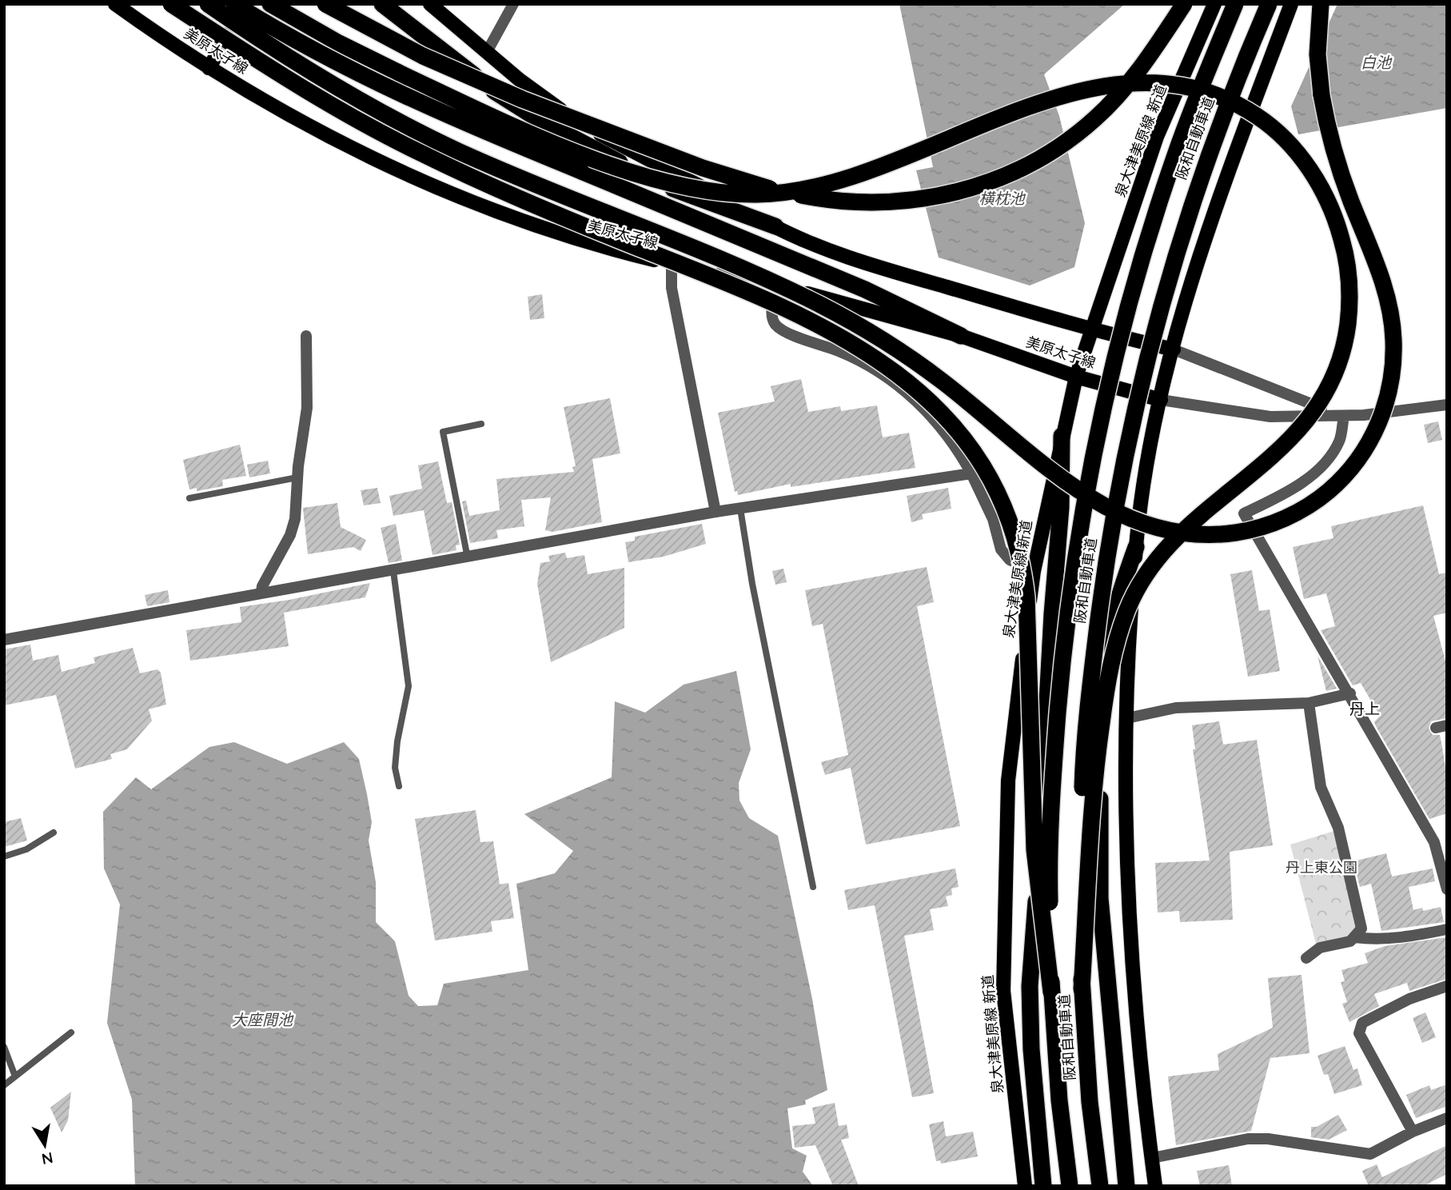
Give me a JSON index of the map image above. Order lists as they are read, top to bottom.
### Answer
{
  "streets": {
    "highway": ["阪和自動車道"],
    "main road": ["美原太子線", "泉大津美原線 新道"]
  },
  "crossings": [
    ["美原太子線", "泉大津美原線 新道"]
  ],
  "districts": ["丹上"],
  "water": ["白池", "横枕池", "大座間池"],
  "parks": ["丹上東公園"],
  "north": "bottom"
}
